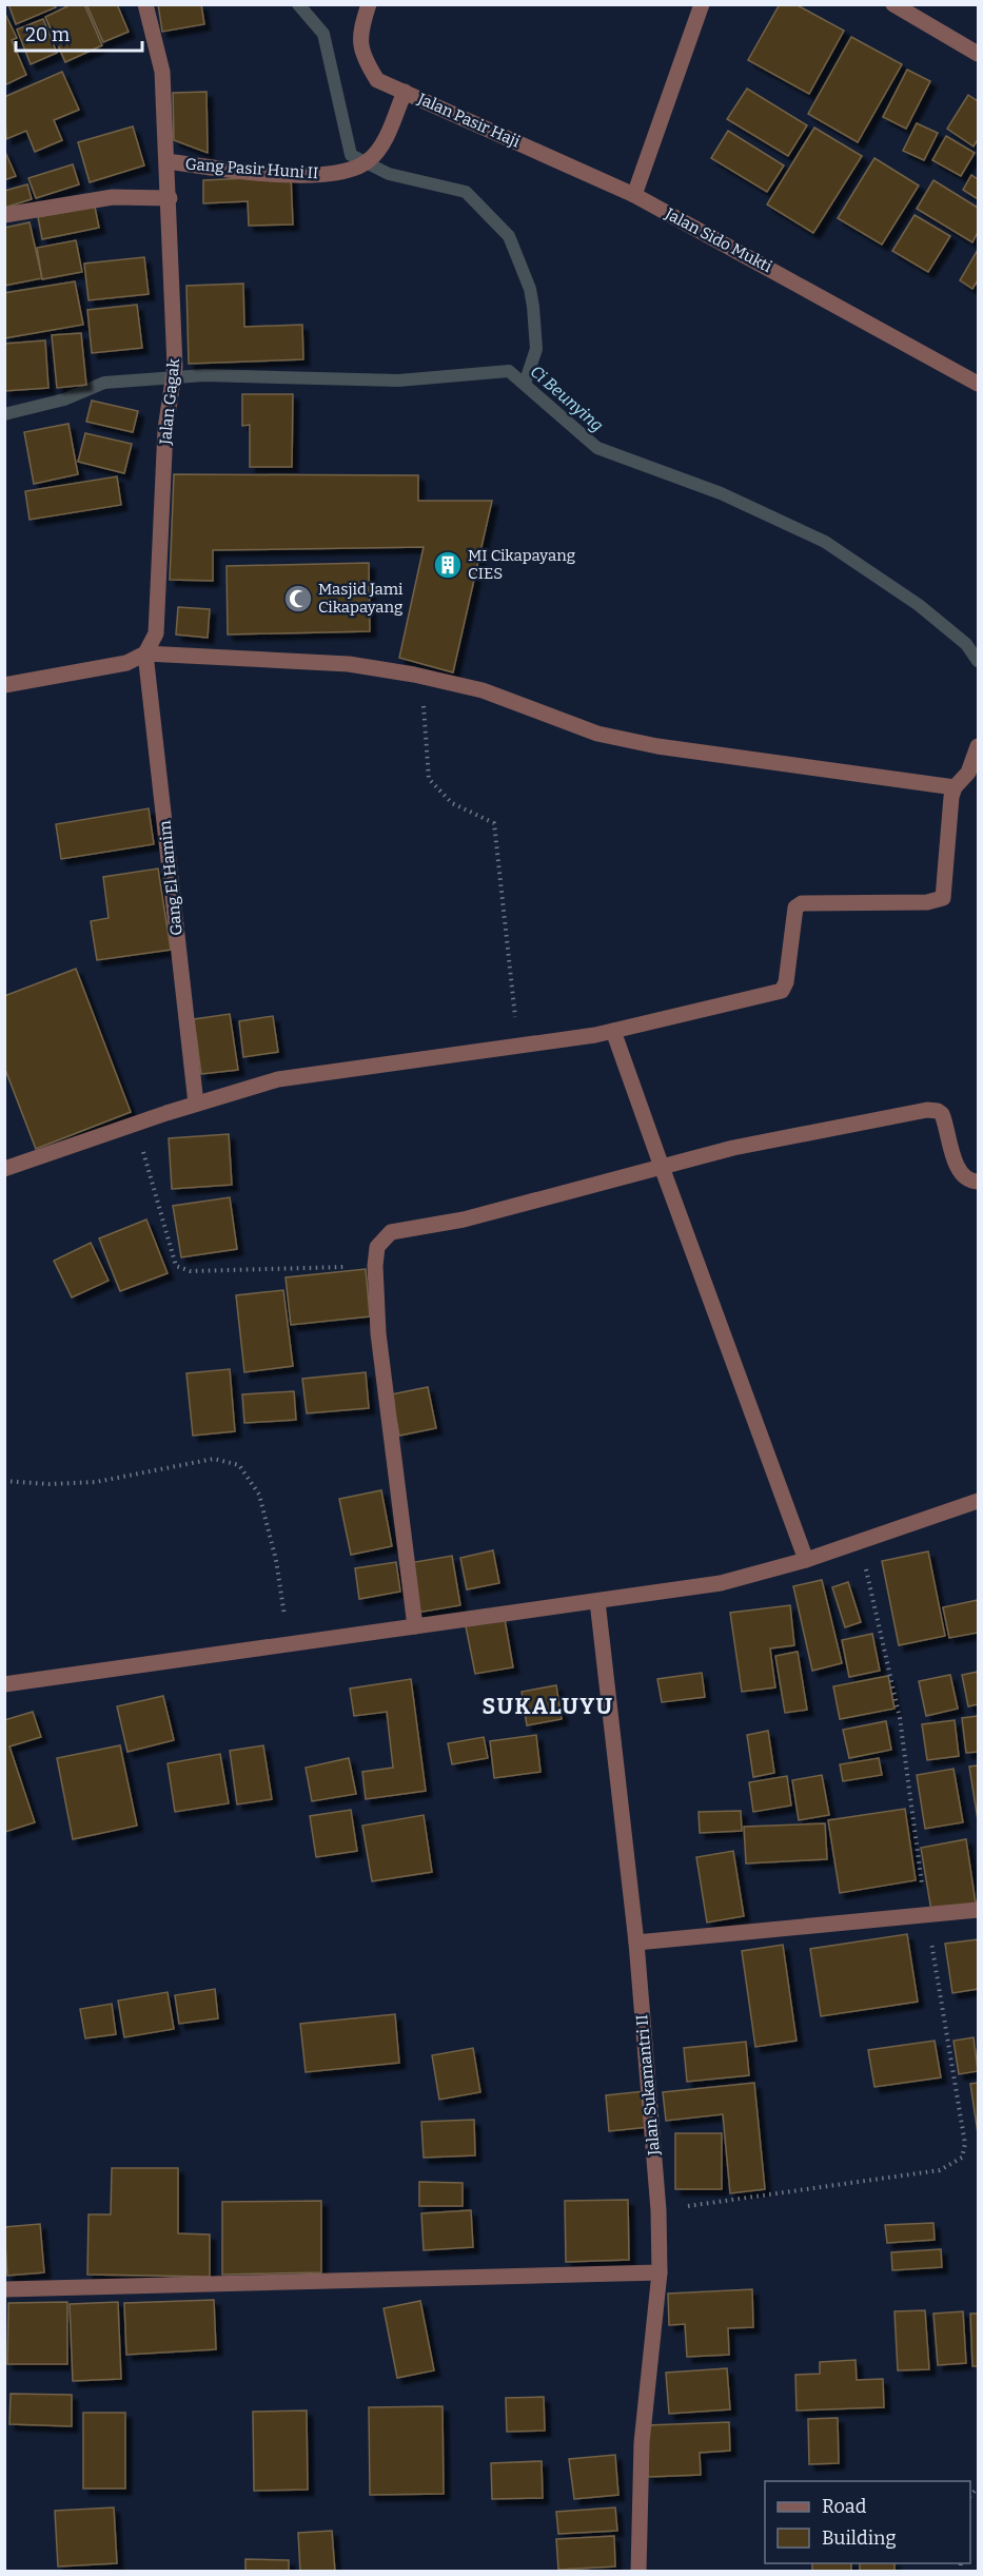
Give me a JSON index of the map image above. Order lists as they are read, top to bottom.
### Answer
{
  "streets": {
    "street": [
      "Jalan Pasir Haji",
      "Gang Pasir Huni II",
      "Jalan Sido Mukti",
      "Jalan Gagak",
      "Gang El Hamim",
      "Jalan Sukamantri II"
    ]
  },
  "crossings": [
    ["Jalan Pasir Haji", "Gang Pasir Huni II"],
    ["Jalan Pasir Haji", "Jalan Sido Mukti"],
    ["Gang Pasir Huni II", "Jalan Gagak"],
    ["Jalan Gagak", "Gang El Hamim"]
  ],
  "districts": ["SUKALUYU"],
  "water": ["Ci Beunying"],
  "places": {
    "building": ["MI Cikapayang CIES"],
    "mosque": ["Masjid Jami Cikapayang"]
  },
  "legend": ["Road", "Building"],
  "scale_bar": "20 m"
}
